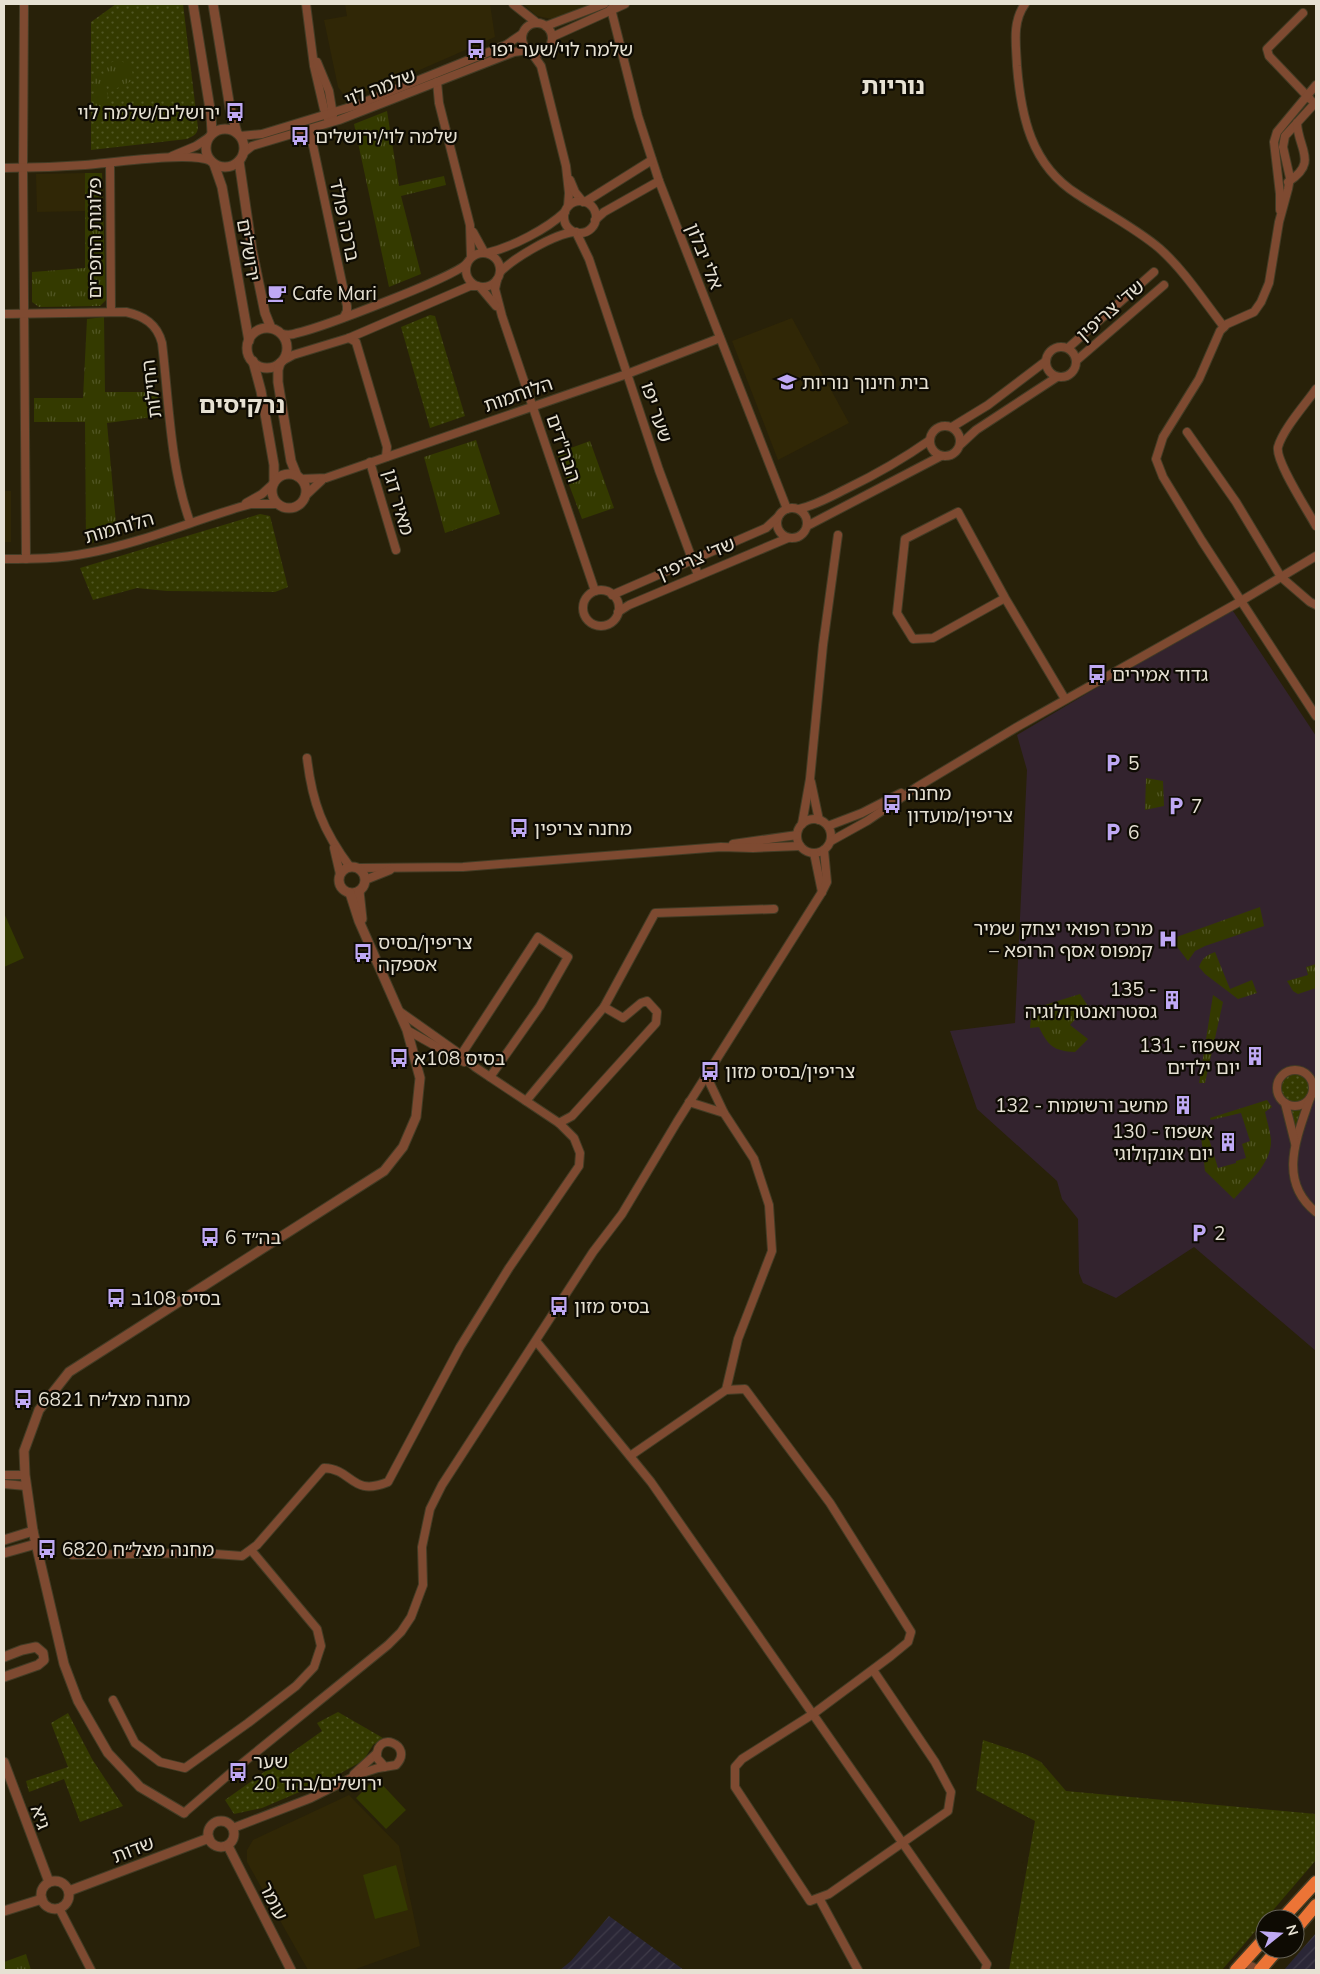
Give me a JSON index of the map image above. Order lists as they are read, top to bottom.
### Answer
{
  "streets": {
    "street": [
      "שלמה לוי",
      "ברכה פולד",
      "פלוגות החפרים",
      "ירושלים",
      "אלי יבלון",
      "שד' צריפין",
      "החילות",
      "הלוחמות",
      "שער יפו",
      "הבה\"דים",
      "מאיר דגן",
      "גיא",
      "שדות",
      "עומר"
    ]
  },
  "crossings": [
    ["שלמה לוי", "ברכה פולד"],
    ["שלמה לוי", "ירושלים"],
    ["פלוגות החפרים", "החילות"],
    ["אלי יבלון", "שד' צריפין"],
    ["אלי יבלון", "הלוחמות"],
    ["שד' צריפין", "שער יפו"],
    ["שד' צריפין", "הבה\"דים"],
    ["החילות", "הלוחמות"],
    ["הלוחמות", "שער יפו"],
    ["הלוחמות", "הבה\"דים"],
    ["הלוחמות", "מאיר דגן"],
    ["גיא", "שדות"],
    ["שדות", "עומר"]
  ],
  "districts": ["נוריות", "נרקיסים"],
  "places": {
    "bus stop": [
      "שלמה לוי/שער יפו",
      "ירושלים/שלמה לוי",
      "שלמה לוי/ירושלים",
      "גדוד אמירים",
      "מחנה צריפין/מועדון",
      "מחנה צריפין",
      "צריפין/בסיס אספקה",
      "בסיס 108א",
      "צריפין/בסיס מזון",
      "בה״ד 6",
      "בסיס 108ב",
      "בסיס מזון",
      "מחנה מצל״ח 6821",
      "מחנה מצל״ח 6820",
      "שער ירושלים/בהד 20"
    ],
    "cafe": ["Cafe Mari"],
    "school or university": ["בית חינוך נוריות"],
    "parking": [
      "5",
      "7",
      "6",
      "2"
    ],
    "hospital": ["מרכז רפואי יצחק שמיר – קמפוס אסף הרופא"],
    "building": [
      "135 - גסטרואנטרולוגיה",
      "131 - אשפוז יום ילדים",
      "132 - מחשב ורשומות",
      "130 - אשפוז יום אונקולוגי"
    ]
  },
  "north": "right"
}
